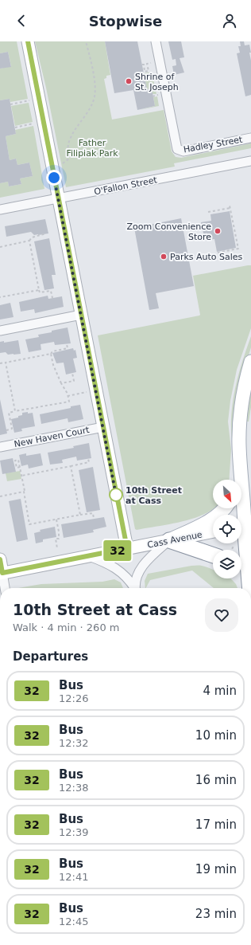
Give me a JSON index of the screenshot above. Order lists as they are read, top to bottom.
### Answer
{
  "streets": {
    "street": [
      "Hadley Street",
      "O'Fallon Street",
      "New Haven Court",
      "Cass Avenue"
    ]
  },
  "parks": ["Father Filipiak Park"],
  "places": [
    "Shrine of St. Joseph",
    "Zoom Convenience Store",
    "Parks Auto Sales",
    "10th Street at Cass"
  ],
  "lines": ["bus line 32"],
  "north": "bottom right",
  "page": {
    "header": "Stopwise",
    "on_map": "32",
    "heading": [
      ["10th Street at Cass", "Walk · 4 min · 260 m"],
      "Departures"
    ],
    "list": [
      {
        "mark": "32",
        "name": "Bus",
        "note": "12:26",
        "value": "4 min"
      },
      {
        "mark": "32",
        "name": "Bus",
        "note": "12:32",
        "value": "10 min"
      },
      {
        "mark": "32",
        "name": "Bus",
        "note": "12:38",
        "value": "16 min"
      },
      {
        "mark": "32",
        "name": "Bus",
        "note": "12:39",
        "value": "17 min"
      },
      {
        "mark": "32",
        "name": "Bus",
        "note": "12:41",
        "value": "19 min"
      },
      {
        "mark": "32",
        "name": "Bus",
        "note": "12:45",
        "value": "23 min"
      }
    ]
  }
}
